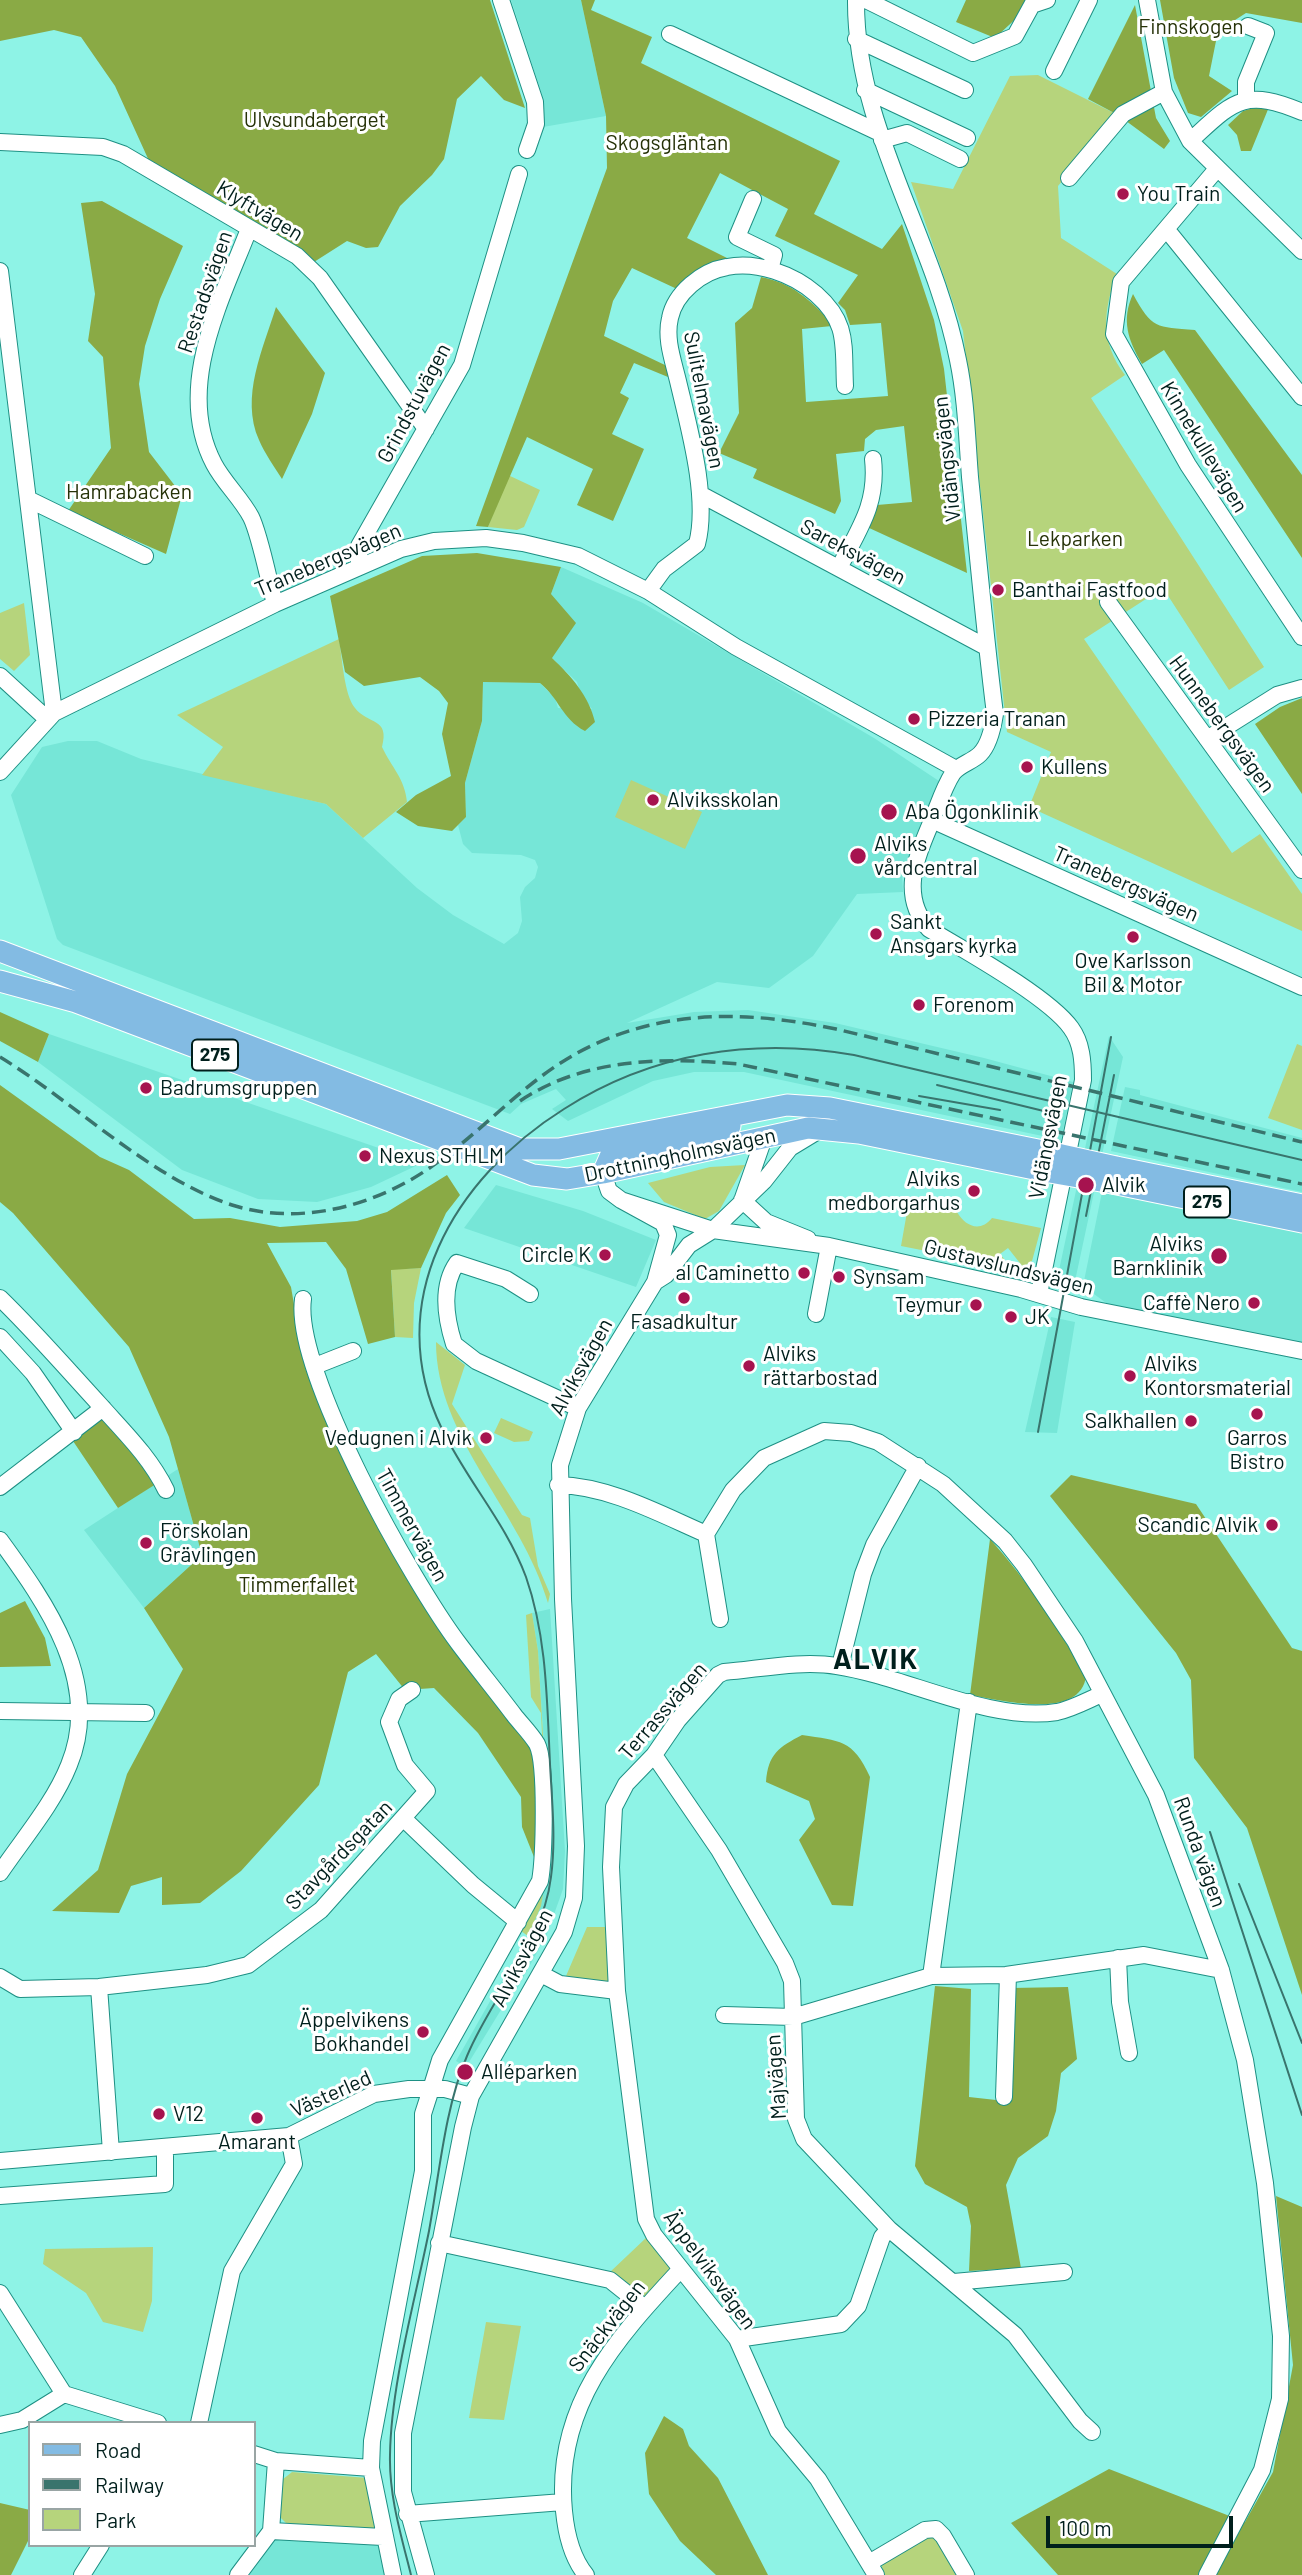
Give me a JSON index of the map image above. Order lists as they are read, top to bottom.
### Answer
{
  "streets": {
    "main road": ["275", "Drottningholmsvägen"],
    "street": [
      "Klyftvägen",
      "Restadsvägen",
      "Sulitelmavägen",
      "Grindstuvägen",
      "Kinnekullevägen",
      "Vidängsvägen",
      "Sareksvägen",
      "Tranebergsvägen",
      "Hunnebergsvägen",
      "Gustavslundsvägen",
      "Alviksvägen",
      "Timmervägen",
      "Terrassvägen",
      "Runda vägen",
      "Stavgårdsgatan",
      "Majvägen",
      "Västerled",
      "Äppelviksvägen",
      "Snäckvägen"
    ]
  },
  "crossings": [
    ["Klyftvägen", "Restadsvägen"],
    ["Klyftvägen", "Grindstuvägen"],
    ["Restadsvägen", "Tranebergsvägen"],
    ["Sulitelmavägen", "Sareksvägen"],
    ["Sulitelmavägen", "Tranebergsvägen"],
    ["Grindstuvägen", "Tranebergsvägen"],
    ["Vidängsvägen", "Sareksvägen"],
    ["Vidängsvägen", "Tranebergsvägen"],
    ["Vidängsvägen", "Gustavslundsvägen"],
    ["Drottningholmsvägen", "Alviksvägen"],
    ["Gustavslundsvägen", "Alviksvägen"],
    ["Alviksvägen", "Timmervägen"],
    ["Alviksvägen", "Västerled"],
    ["Terrassvägen", "Runda vägen"],
    ["Terrassvägen", "Majvägen"],
    ["Terrassvägen", "Äppelviksvägen"],
    ["Äppelviksvägen", "Snäckvägen"]
  ],
  "districts": ["ALVIK"],
  "parks": [
    "Finnskogen",
    "Ulvsundaberget",
    "Skogsgläntan",
    "Hamrabacken",
    "Lekparken",
    "Timmerfallet"
  ],
  "places": [
    "You Train",
    "Banthai Fastfood",
    "Pizzeria Tranan",
    "Kullens",
    "Alviksskolan",
    "Aba Ögonklinik",
    "Alviks vårdcentral",
    "Sankt Ansgars kyrka",
    "Ove Karlsson Bil & Motor",
    "Forenom",
    "Badrumsgruppen",
    "Nexus STHLM",
    "Alvik",
    "Alviks medborgarhus",
    "Circle K",
    "Alviks Barnklinik",
    "al Caminetto",
    "Synsam",
    "Fasadkultur",
    "Caffè Nero",
    "Teymur",
    "JK",
    "Alviks rättarbostad",
    "Alviks Kontorsmaterial",
    "Garros Bistro",
    "Salkhallen",
    "Vedugnen i Alvik",
    "Scandic Alvik",
    "Förskolan Grävlingen",
    "Äppelvikens Bokhandel",
    "Alléparken",
    "V12",
    "Amarant"
  ],
  "legend": ["Road", "Railway", "Park"],
  "scale_bar": "100 m"
}
